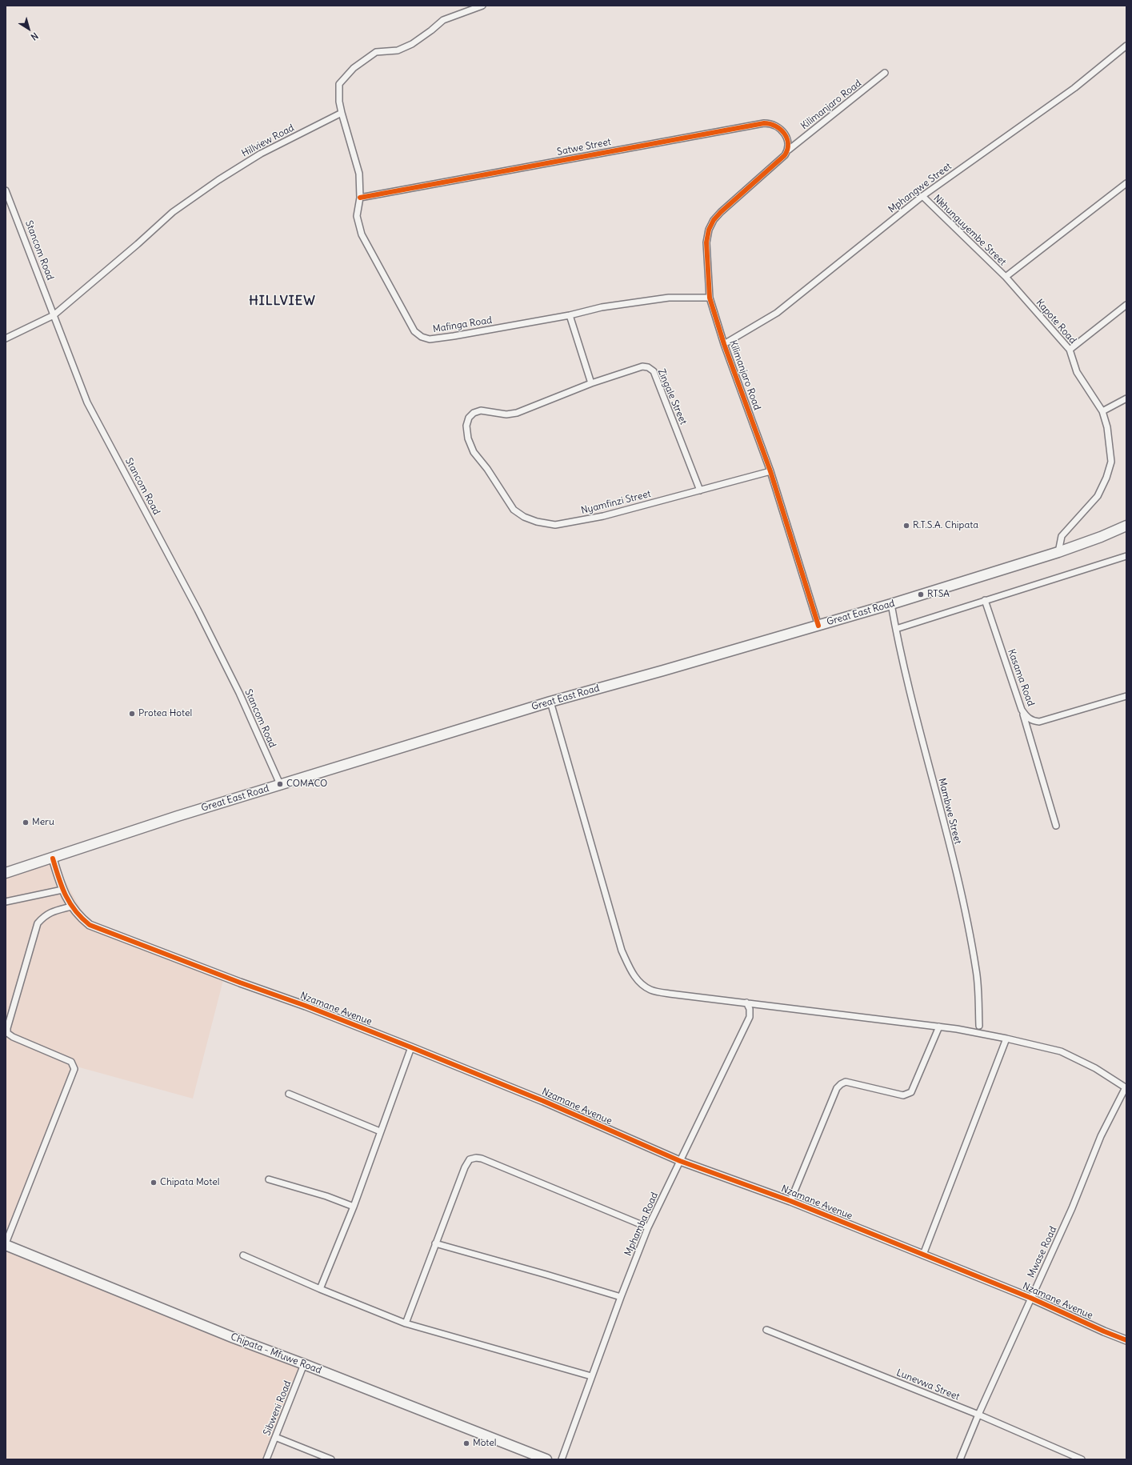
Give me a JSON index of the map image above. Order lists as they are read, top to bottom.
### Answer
{
  "streets": {
    "main road": ["Great East Road", "Chipata - Mfuwe Road"],
    "street": [
      "Kilimanjaro Road",
      "Hillview Road",
      "Satwe Street",
      "Mphangwe Street",
      "Nkhunguyembe Street",
      "Stancom Road",
      "Kapote Road",
      "Mafinga Road",
      "Zingale Street",
      "Nyamfinzi Street",
      "Kasama Road",
      "Mambwe Street",
      "Nzamane Avenue",
      "Mphamba Road",
      "Mwase Road",
      "Lunevwa Street",
      "Sibweni Road"
    ]
  },
  "crossings": [
    ["Kilimanjaro Road", "Satwe Street"],
    ["Kilimanjaro Road", "Mphangwe Street"],
    ["Kilimanjaro Road", "Mafinga Road"],
    ["Kilimanjaro Road", "Nyamfinzi Street"],
    ["Kilimanjaro Road", "Great East Road"],
    ["Hillview Road", "Stancom Road"],
    ["Hillview Road", "Mafinga Road"],
    ["Satwe Street", "Mafinga Road"],
    ["Mphangwe Street", "Nkhunguyembe Street"],
    ["Nkhunguyembe Street", "Kapote Road"],
    ["Stancom Road", "Great East Road"],
    ["Kapote Road", "Great East Road"],
    ["Zingale Street", "Nyamfinzi Street"],
    ["Great East Road", "Mambwe Street"],
    ["Great East Road", "Nzamane Avenue"],
    ["Nzamane Avenue", "Mphamba Road"],
    ["Nzamane Avenue", "Mwase Road"],
    ["Mwase Road", "Lunevwa Street"],
    ["Chipata - Mfuwe Road", "Sibweni Road"]
  ],
  "districts": ["HILLVIEW"],
  "places": [
    "R.T.S.A. Chipata",
    "RTSA",
    "Protea Hotel",
    "COMACO",
    "Meru",
    "Chipata Motel",
    "Motel"
  ],
  "north": "bottom right"
}
